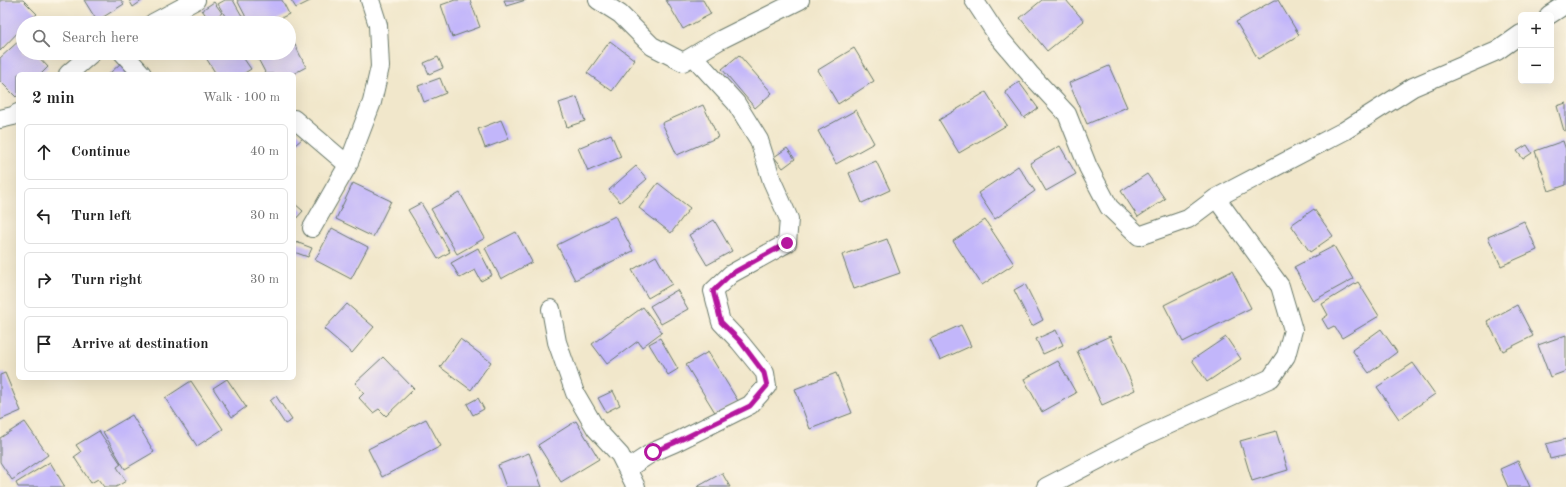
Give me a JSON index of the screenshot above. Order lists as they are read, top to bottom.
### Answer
{
  "page": {
    "map_buttons": ["+", "−"],
    "search": "Search here",
    "heading": ["2 min", "Walk · 100 m"],
    "list": [
      ["Continue", "40 m"],
      ["Turn left", "30 m"],
      ["Turn right", "30 m"],
      "Arrive at destination"
    ]
  }
}
